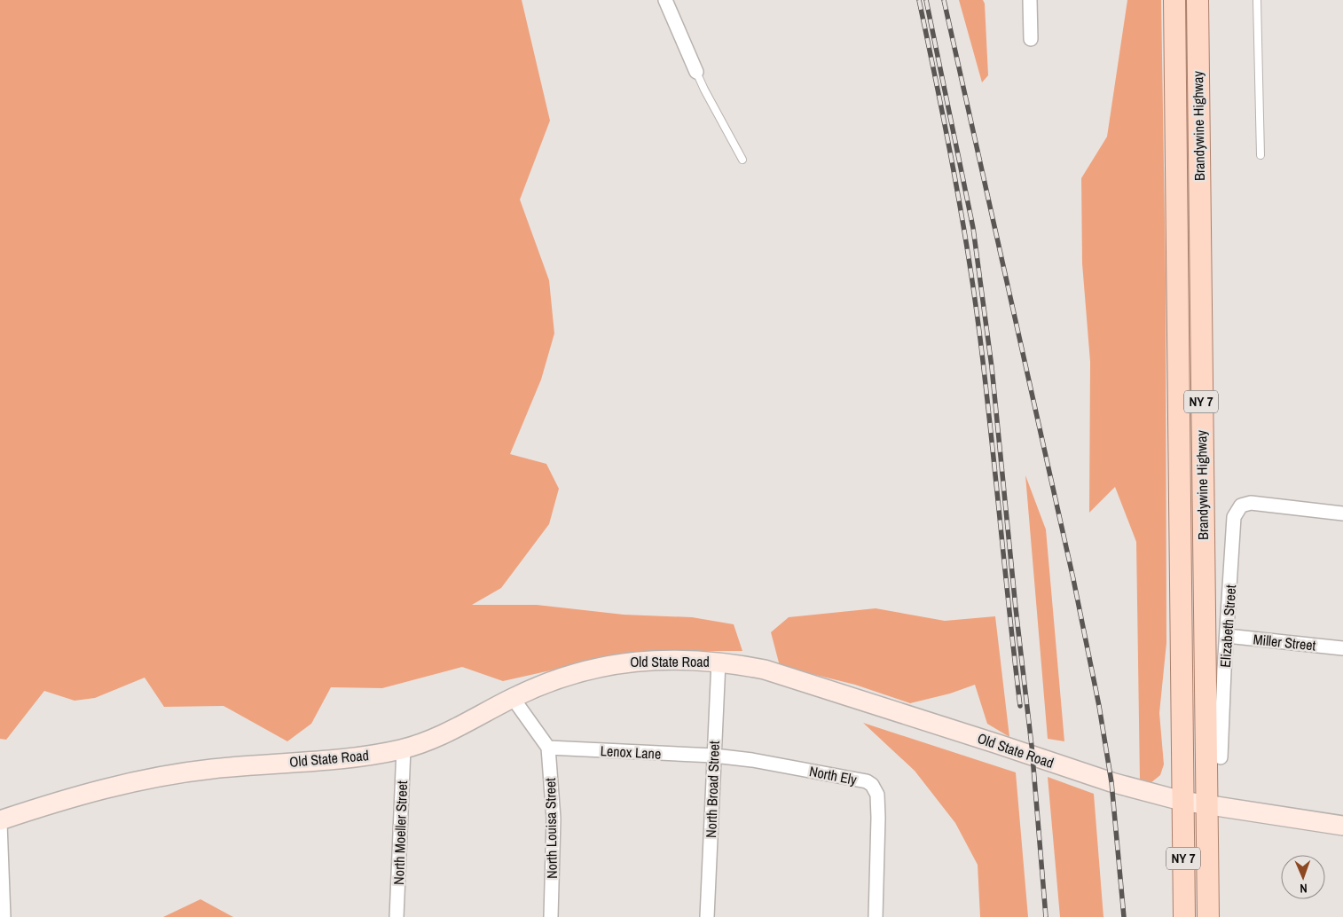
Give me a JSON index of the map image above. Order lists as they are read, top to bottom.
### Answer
{
  "streets": {
    "main road": ["Brandywine Highway", "NY 7"],
    "street": [
      "Elizabeth Street",
      "Miller Street",
      "Old State Road",
      "Lenox Lane",
      "North Ely",
      "North Broad Street",
      "North Louisa Street",
      "North Moeller Street"
    ]
  },
  "crossings": [
    ["Brandywine Highway", "Old State Road"],
    ["Elizabeth Street", "Miller Street"],
    ["Old State Road", "North Broad Street"],
    ["Old State Road", "North Moeller Street"],
    ["Lenox Lane", "North Ely"],
    ["Lenox Lane", "North Broad Street"],
    ["Lenox Lane", "North Louisa Street"],
    ["North Ely", "North Broad Street"]
  ],
  "north": "bottom"
}
